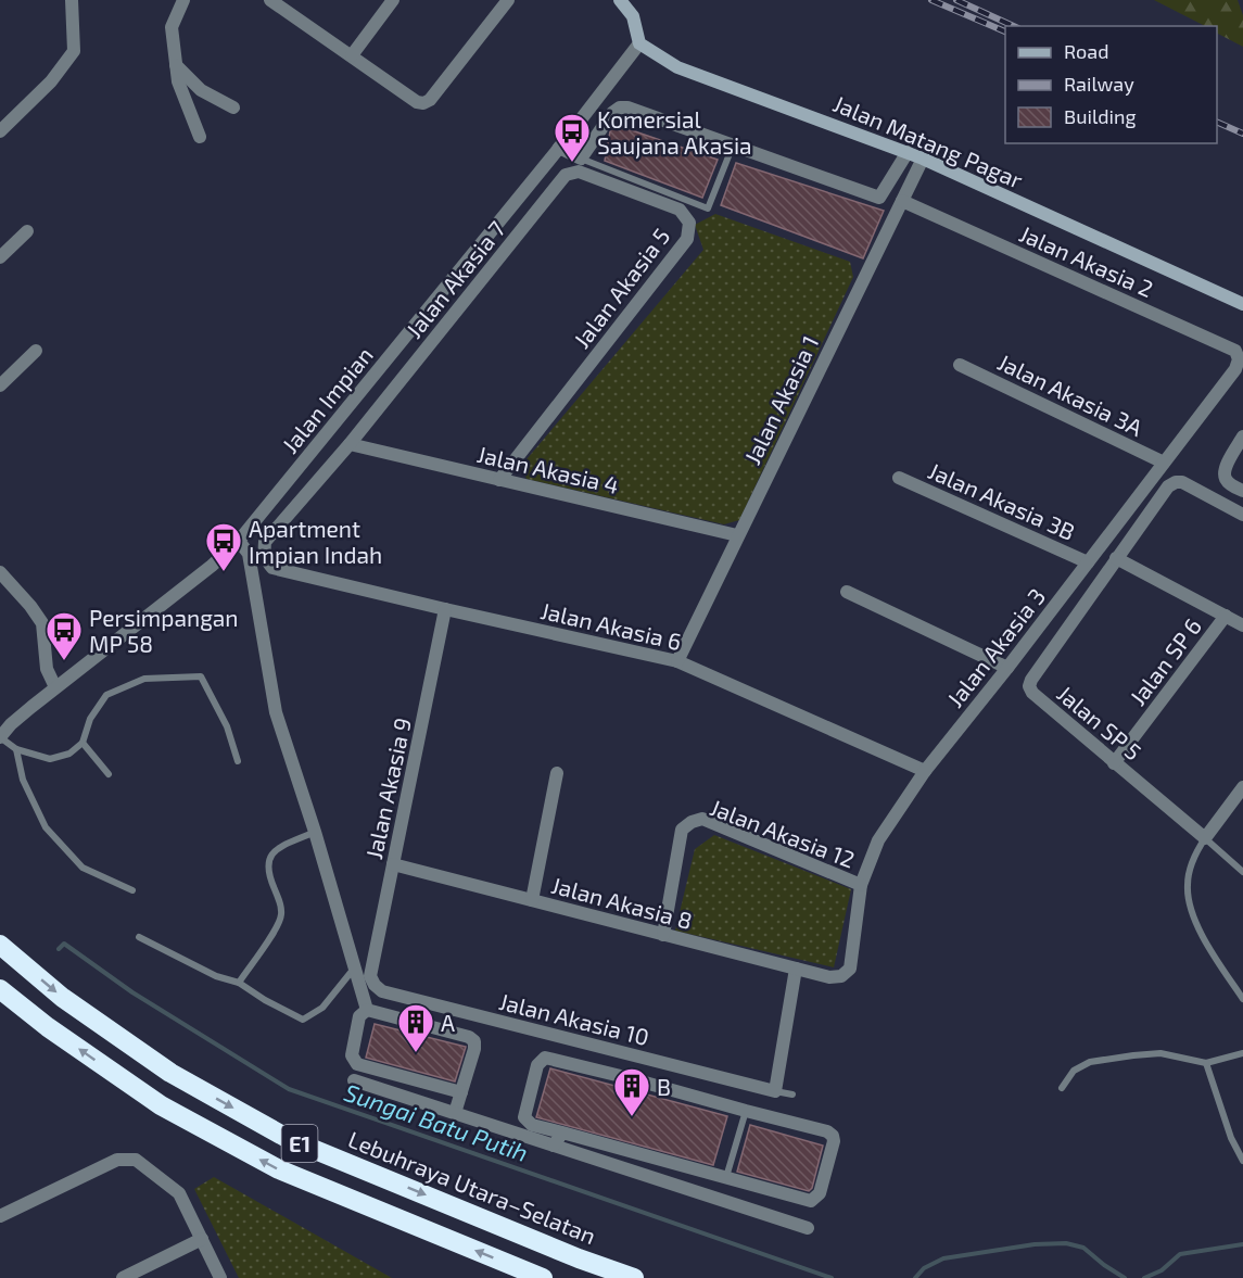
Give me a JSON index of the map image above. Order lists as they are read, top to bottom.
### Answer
{
  "streets": {
    "highway": ["E1", "Lebuhraya Utara–Selatan"],
    "main road": ["Jalan Matang Pagar"],
    "street": [
      "Jalan Akasia 2",
      "Jalan Akasia 7",
      "Jalan Akasia 5",
      "Jalan Akasia 3A",
      "Jalan Impian",
      "Jalan Akasia 1",
      "Jalan Akasia 4",
      "Jalan Akasia 3B",
      "Jalan Akasia 6",
      "Jalan Akasia 3",
      "Jalan SP 6",
      "Jalan SP 5",
      "Jalan Akasia 9",
      "Jalan Akasia 12",
      "Jalan Akasia 8",
      "Jalan Akasia 10"
    ]
  },
  "crossings": [
    ["Jalan Matang Pagar", "Jalan Impian"],
    ["Jalan Matang Pagar", "Jalan Akasia 1"],
    ["Jalan Akasia 2", "Jalan Akasia 1"],
    ["Jalan Akasia 2", "Jalan Akasia 3"],
    ["Jalan Akasia 7", "Jalan Akasia 5"],
    ["Jalan Akasia 7", "Jalan Akasia 4"],
    ["Jalan Akasia 7", "Jalan Akasia 6"],
    ["Jalan Akasia 5", "Jalan Akasia 4"],
    ["Jalan Akasia 3A", "Jalan Akasia 3"],
    ["Jalan Akasia 1", "Jalan Akasia 4"],
    ["Jalan Akasia 1", "Jalan Akasia 6"],
    ["Jalan Akasia 3B", "Jalan Akasia 3"],
    ["Jalan Akasia 6", "Jalan Akasia 3"],
    ["Jalan Akasia 6", "Jalan Akasia 9"],
    ["Jalan Akasia 3", "Jalan Akasia 12"],
    ["Jalan Akasia 3", "Jalan Akasia 8"],
    ["Jalan SP 6", "Jalan SP 5"],
    ["Jalan Akasia 9", "Jalan Akasia 8"],
    ["Jalan Akasia 9", "Jalan Akasia 10"],
    ["Jalan Akasia 12", "Jalan Akasia 8"]
  ],
  "water": ["Sungai Batu Putih"],
  "places": {
    "bus stop": ["Komersial Saujana Akasia", "Apartment Impian Indah", "Persimpangan MP 58"],
    "building": ["A", "B"]
  },
  "legend": ["Road", "Railway", "Building"]
}
